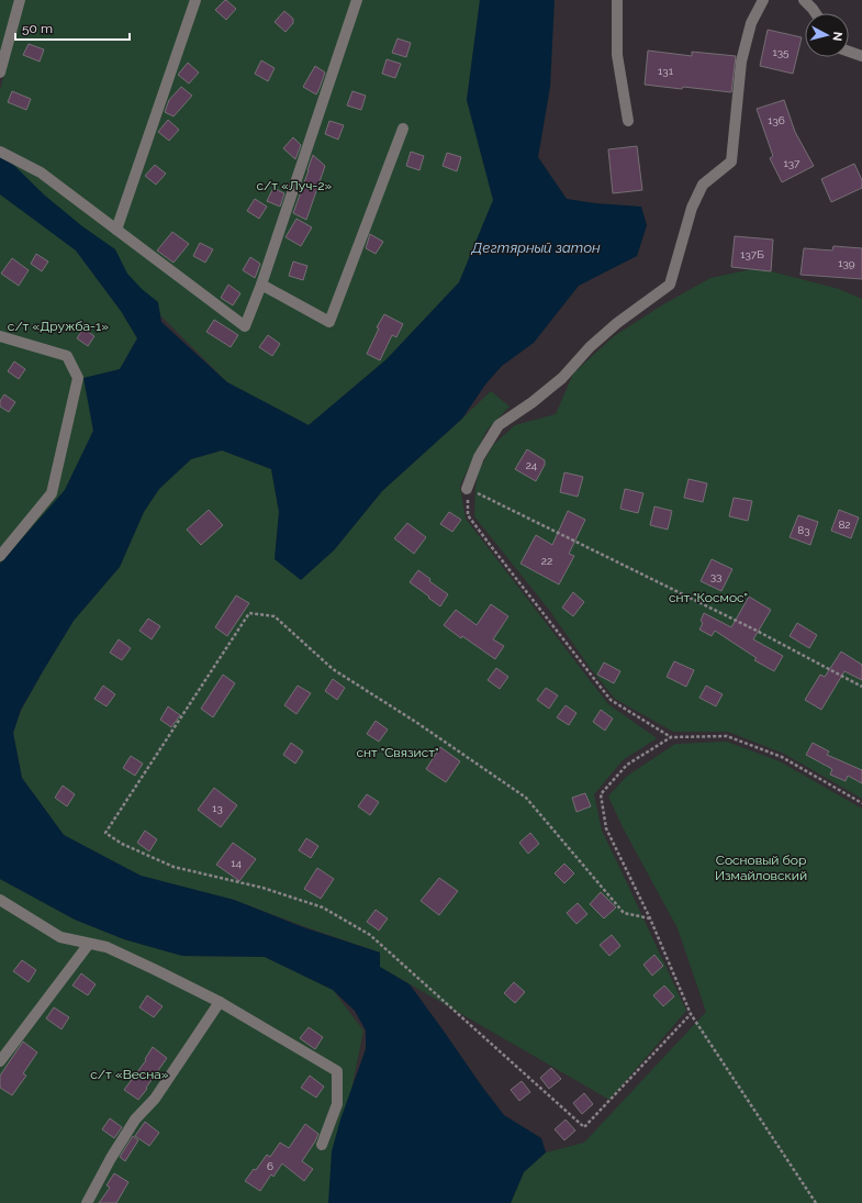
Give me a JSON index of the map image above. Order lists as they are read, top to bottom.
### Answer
{
  "water": ["Дегтярный затон"],
  "parks": [
    "с/т «Луч-2»",
    "с/т «Дружба-1»",
    "снт \"Космос\"",
    "снт \"Связист\"",
    "Сосновый бор Измайловский",
    "с/т «Весна»"
  ],
  "house_numbers": [
    "135",
    "131",
    "136",
    "137",
    "137Б",
    "139",
    "24",
    "82",
    "83",
    "22",
    "33",
    "13",
    "14",
    "6"
  ],
  "scale_bar": "50 m",
  "north": "right"
}
